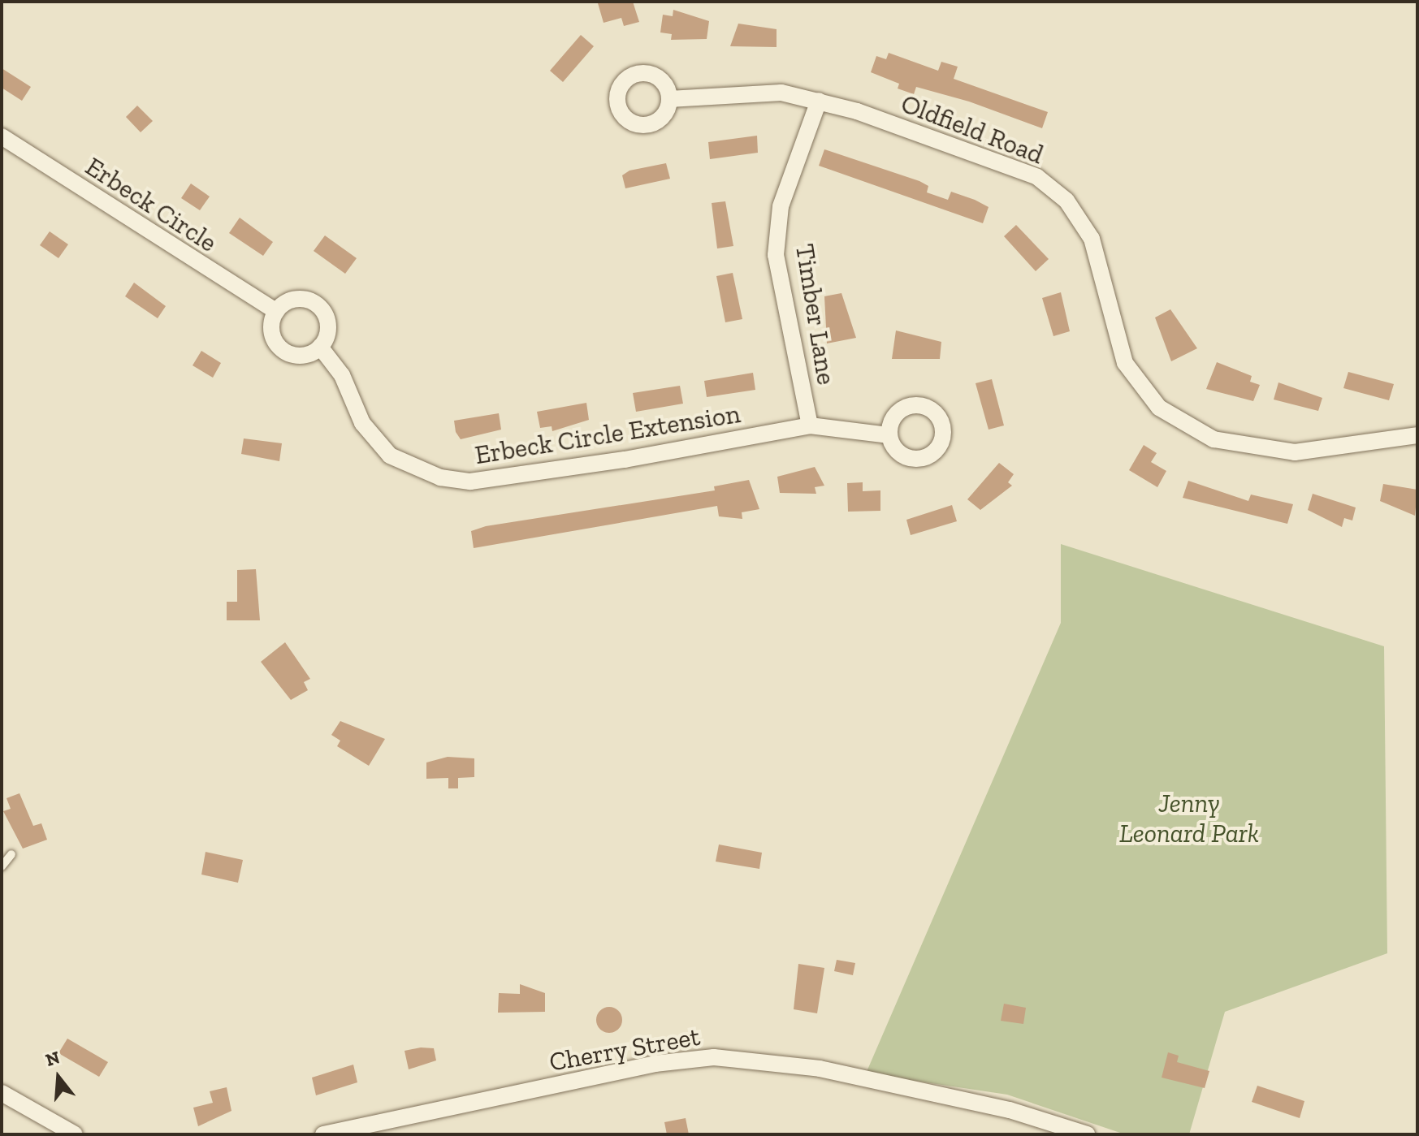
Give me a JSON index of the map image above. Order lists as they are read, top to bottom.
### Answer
{
  "streets": {
    "street": [
      "Oldfield Road",
      "Erbeck Circle",
      "Timber Lane",
      "Erbeck Circle Extension",
      "Cherry Street"
    ]
  },
  "crossings": [
    ["Oldfield Road", "Timber Lane"],
    ["Erbeck Circle", "Erbeck Circle Extension"],
    ["Timber Lane", "Erbeck Circle Extension"]
  ],
  "parks": ["Jenny Leonard Park"],
  "north": "top"
}
